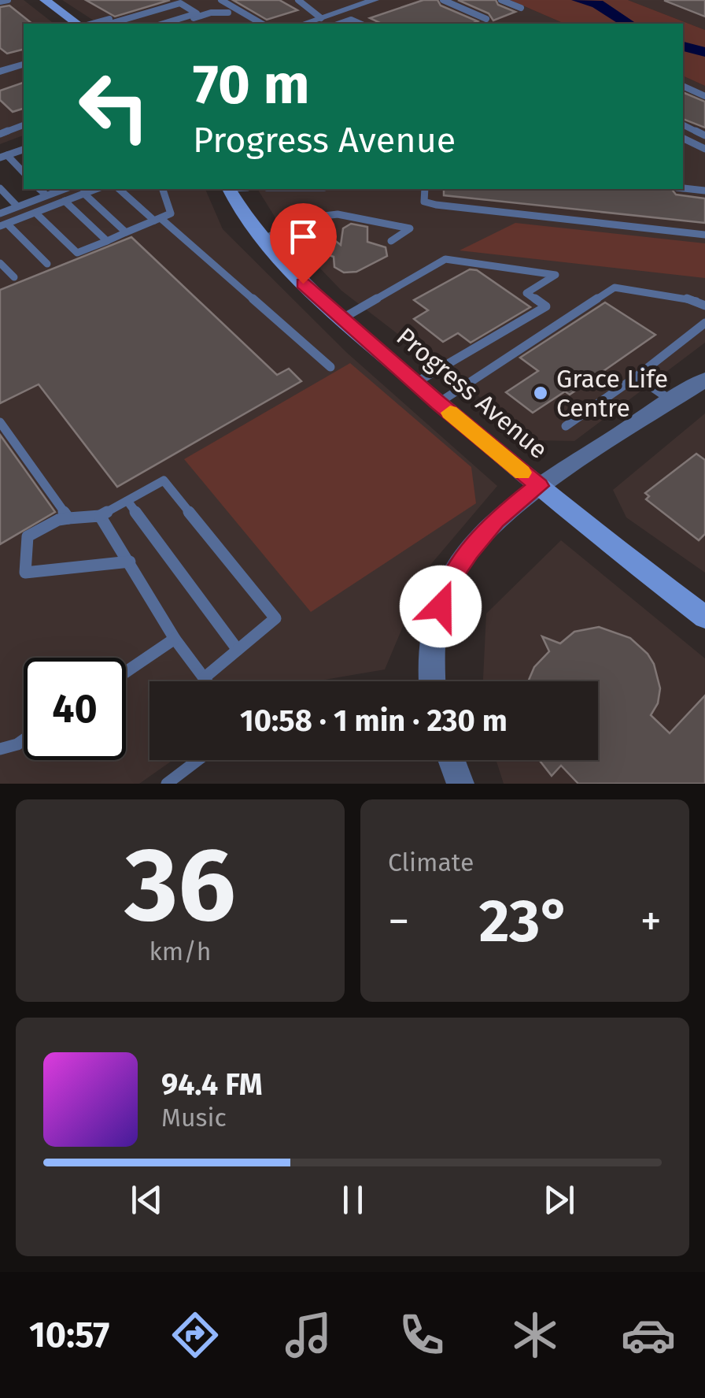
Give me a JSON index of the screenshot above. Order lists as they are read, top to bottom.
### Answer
{
  "streets": {
    "main road": ["Progress Avenue"]
  },
  "places": ["Grace Life Centre"],
  "page": {
    "turn": ["70 m", "Progress Avenue"],
    "limit": "40",
    "trip": "10:58 · 1 min · 230 m",
    "tile": [
      ["36", "km/h"],
      "Climate"
    ],
    "heat": ["−", "23°", "+"],
    "song": ["94.4 FM", "Music"],
    "tabs": "10:57"
  }
}
